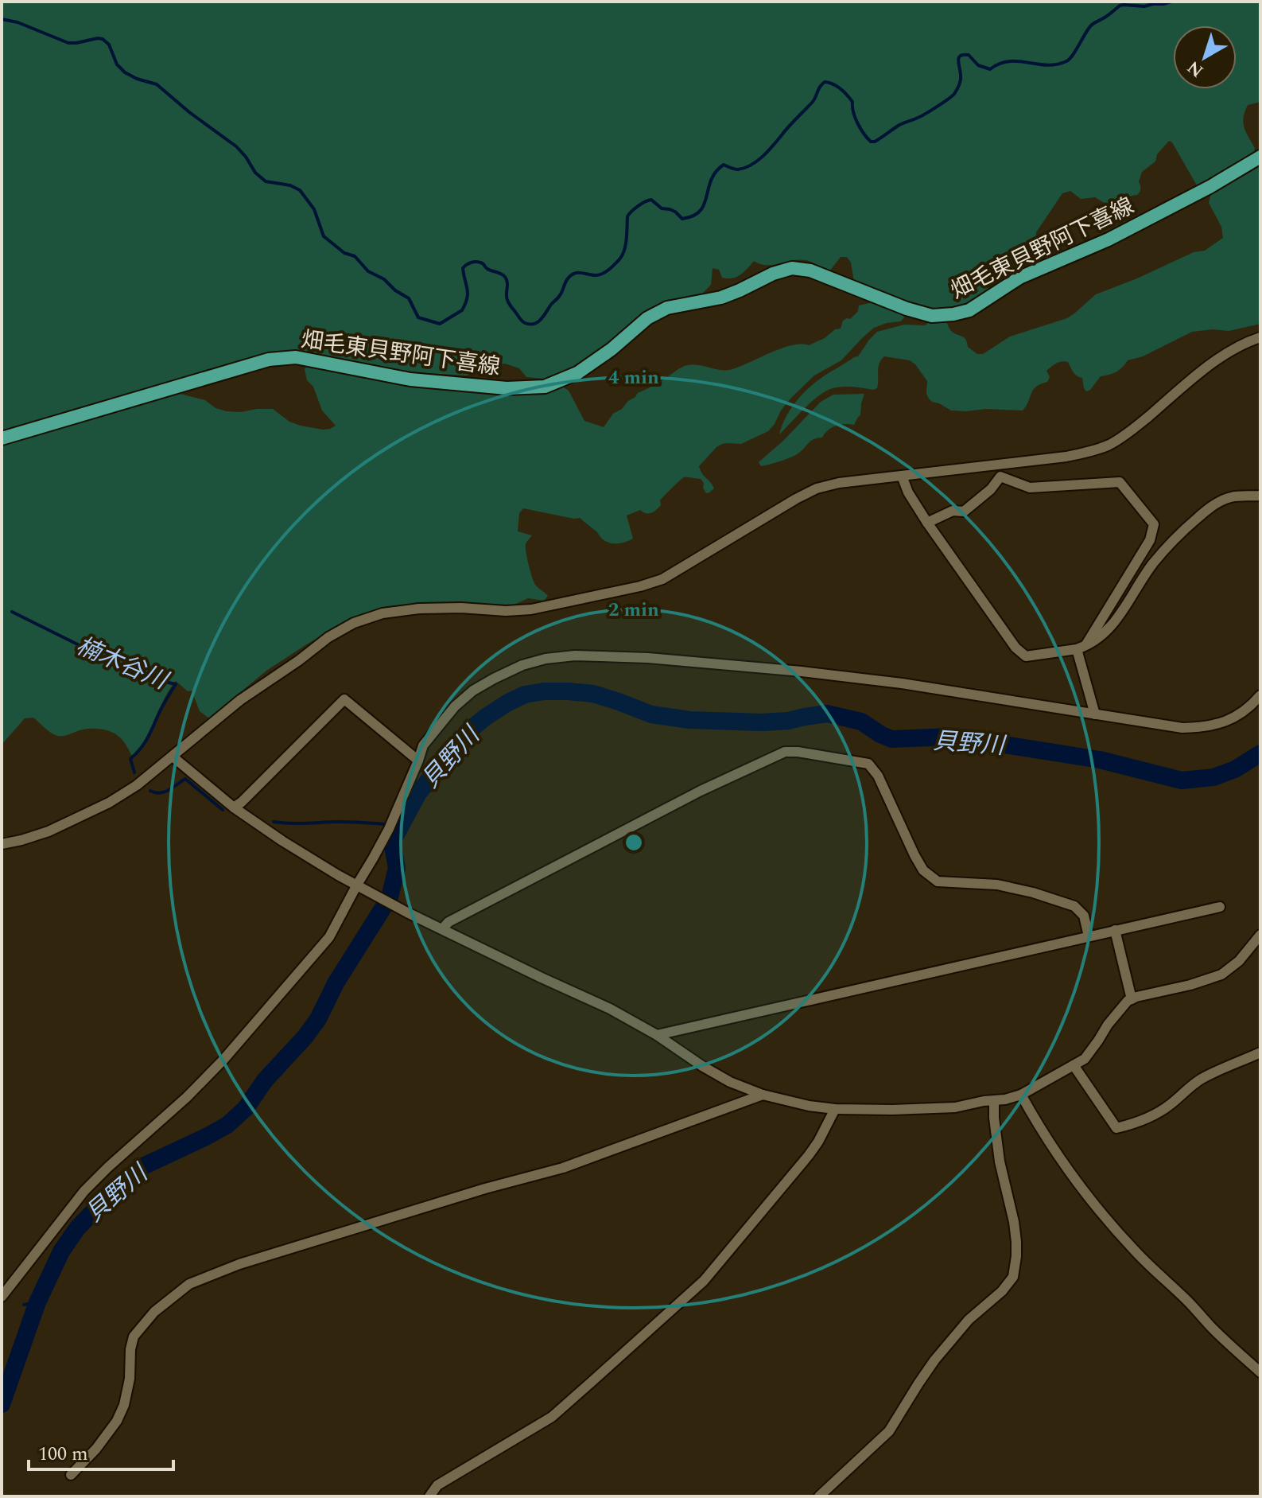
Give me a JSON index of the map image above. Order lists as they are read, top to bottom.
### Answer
{
  "streets": {
    "main road": ["畑毛東貝野阿下喜線"]
  },
  "water": ["楠木谷川", "貝野川"],
  "scale_bar": "100 m",
  "north": "bottom left",
  "rings": ["4 min", "2 min"]
}
